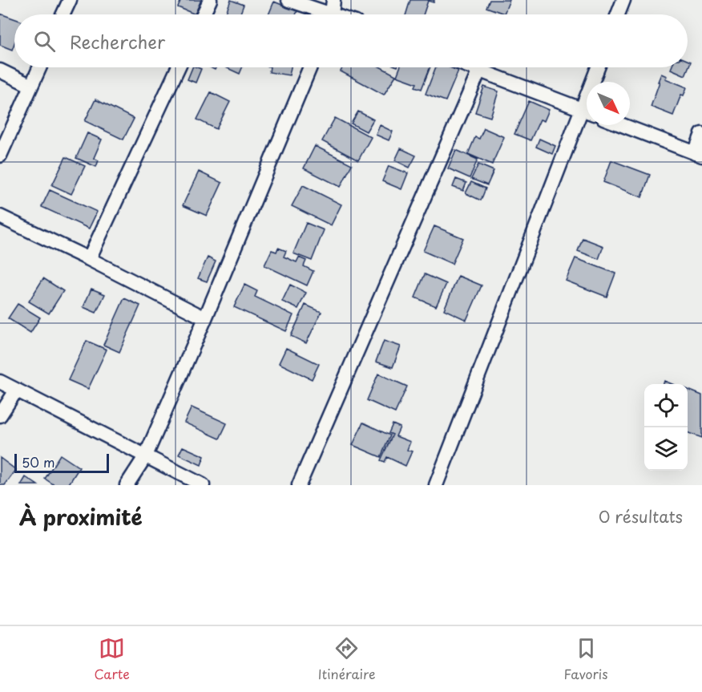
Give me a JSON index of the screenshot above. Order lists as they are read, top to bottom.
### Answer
{
  "scale_bar": "50 m",
  "north": "bottom right",
  "page": {
    "search": "Rechercher",
    "scale": "50 m",
    "heading": ["À proximité", "0 résultats"],
    "nav": ["Carte", "Itinéraire", "Favoris"]
  }
}
